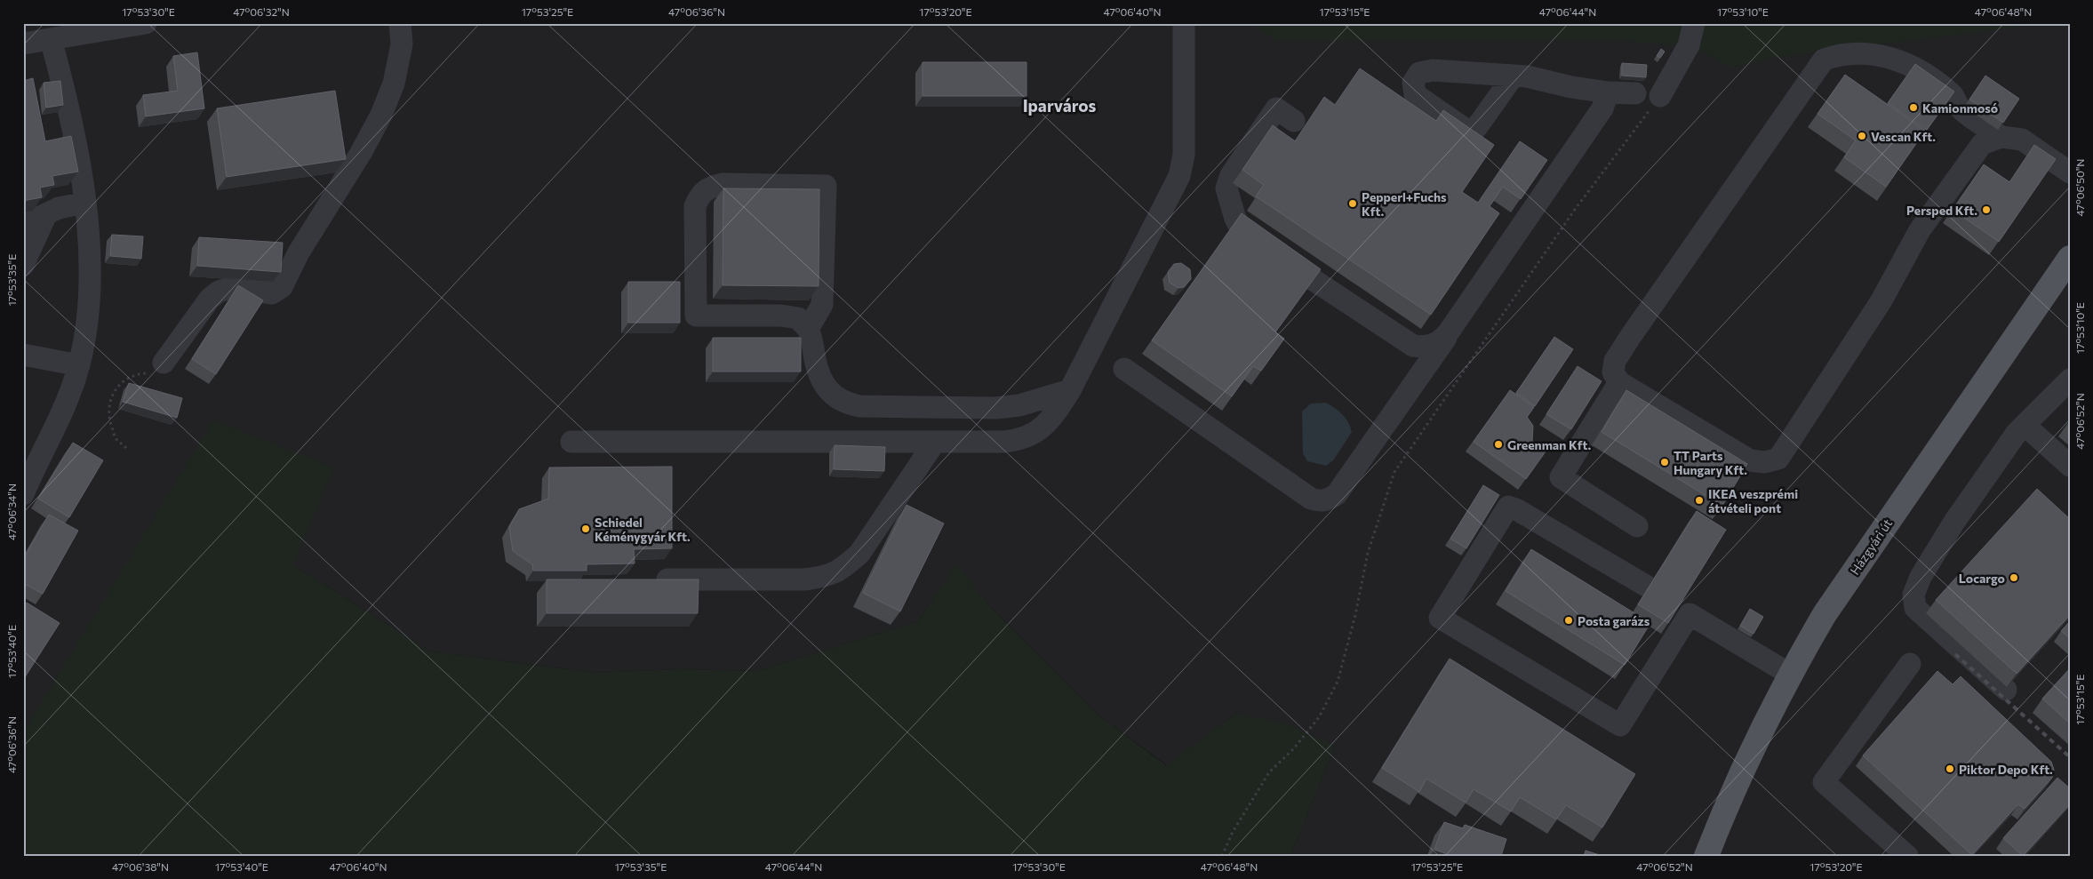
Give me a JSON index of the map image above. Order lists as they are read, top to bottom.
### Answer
{
  "streets": {
    "main road": ["Házgyári út"]
  },
  "districts": ["Iparváros"],
  "places": [
    "Kamionmosó",
    "Vescan Kft.",
    "Pepperl+Fuchs Kft.",
    "Persped Kft.",
    "Greenman Kft.",
    "TT Parts Hungary Kft.",
    "IKEA veszprémi átvételi pont",
    "Schiedel Kéménygyár Kft.",
    "Locargo",
    "Posta garázs",
    "Piktor Depo Kft."
  ],
  "coordinates": [
    "17°53'30\"E",
    "47°06'32\"N",
    "17°53'25\"E",
    "47°06'36\"N",
    "17°53'20\"E",
    "47°06'40\"N",
    "17°53'15\"E",
    "47°06'44\"N",
    "17°53'10\"E",
    "47°06'48\"N",
    "47°06'50\"N",
    "17°53'35\"E",
    "47°06'52\"N",
    "47°06'34\"N",
    "17°53'40\"E",
    "47°06'38\"N"
  ]
}
